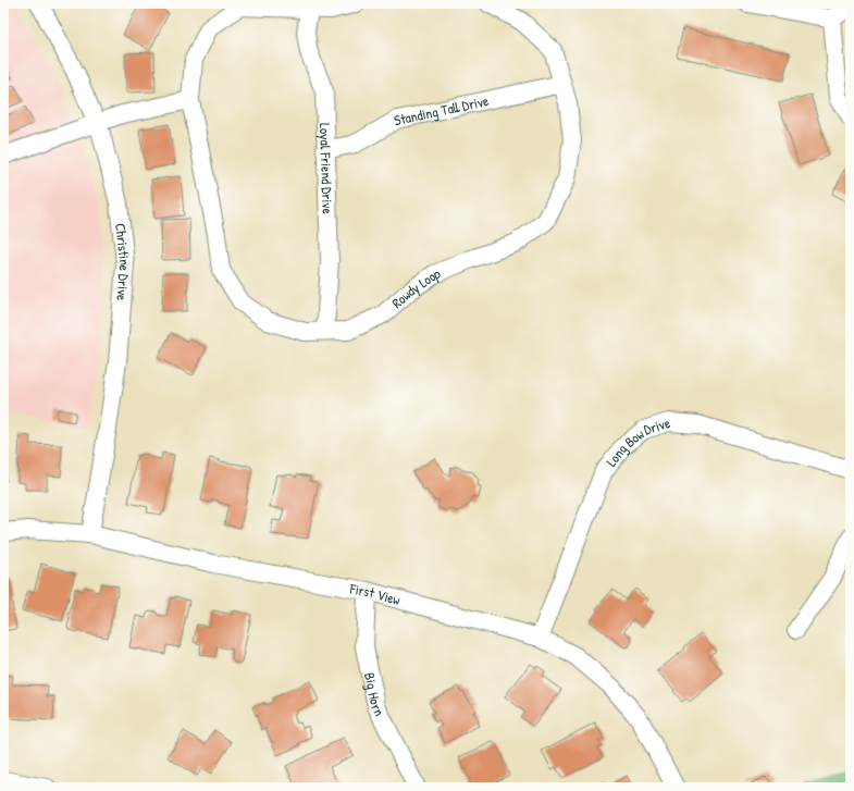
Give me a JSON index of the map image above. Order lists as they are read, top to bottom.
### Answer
{
  "streets": {
    "street": [
      "Standing Tall Drive",
      "Loyal Friend Drive",
      "Christine Drive",
      "Rowdy Loop",
      "Long Bow Drive",
      "First View",
      "Big Horn"
    ]
  },
  "crossings": [
    ["Standing Tall Drive", "Loyal Friend Drive"],
    ["Standing Tall Drive", "Rowdy Loop"],
    ["Loyal Friend Drive", "Rowdy Loop"],
    ["Christine Drive", "First View"],
    ["Long Bow Drive", "First View"],
    ["First View", "Big Horn"]
  ]
}
